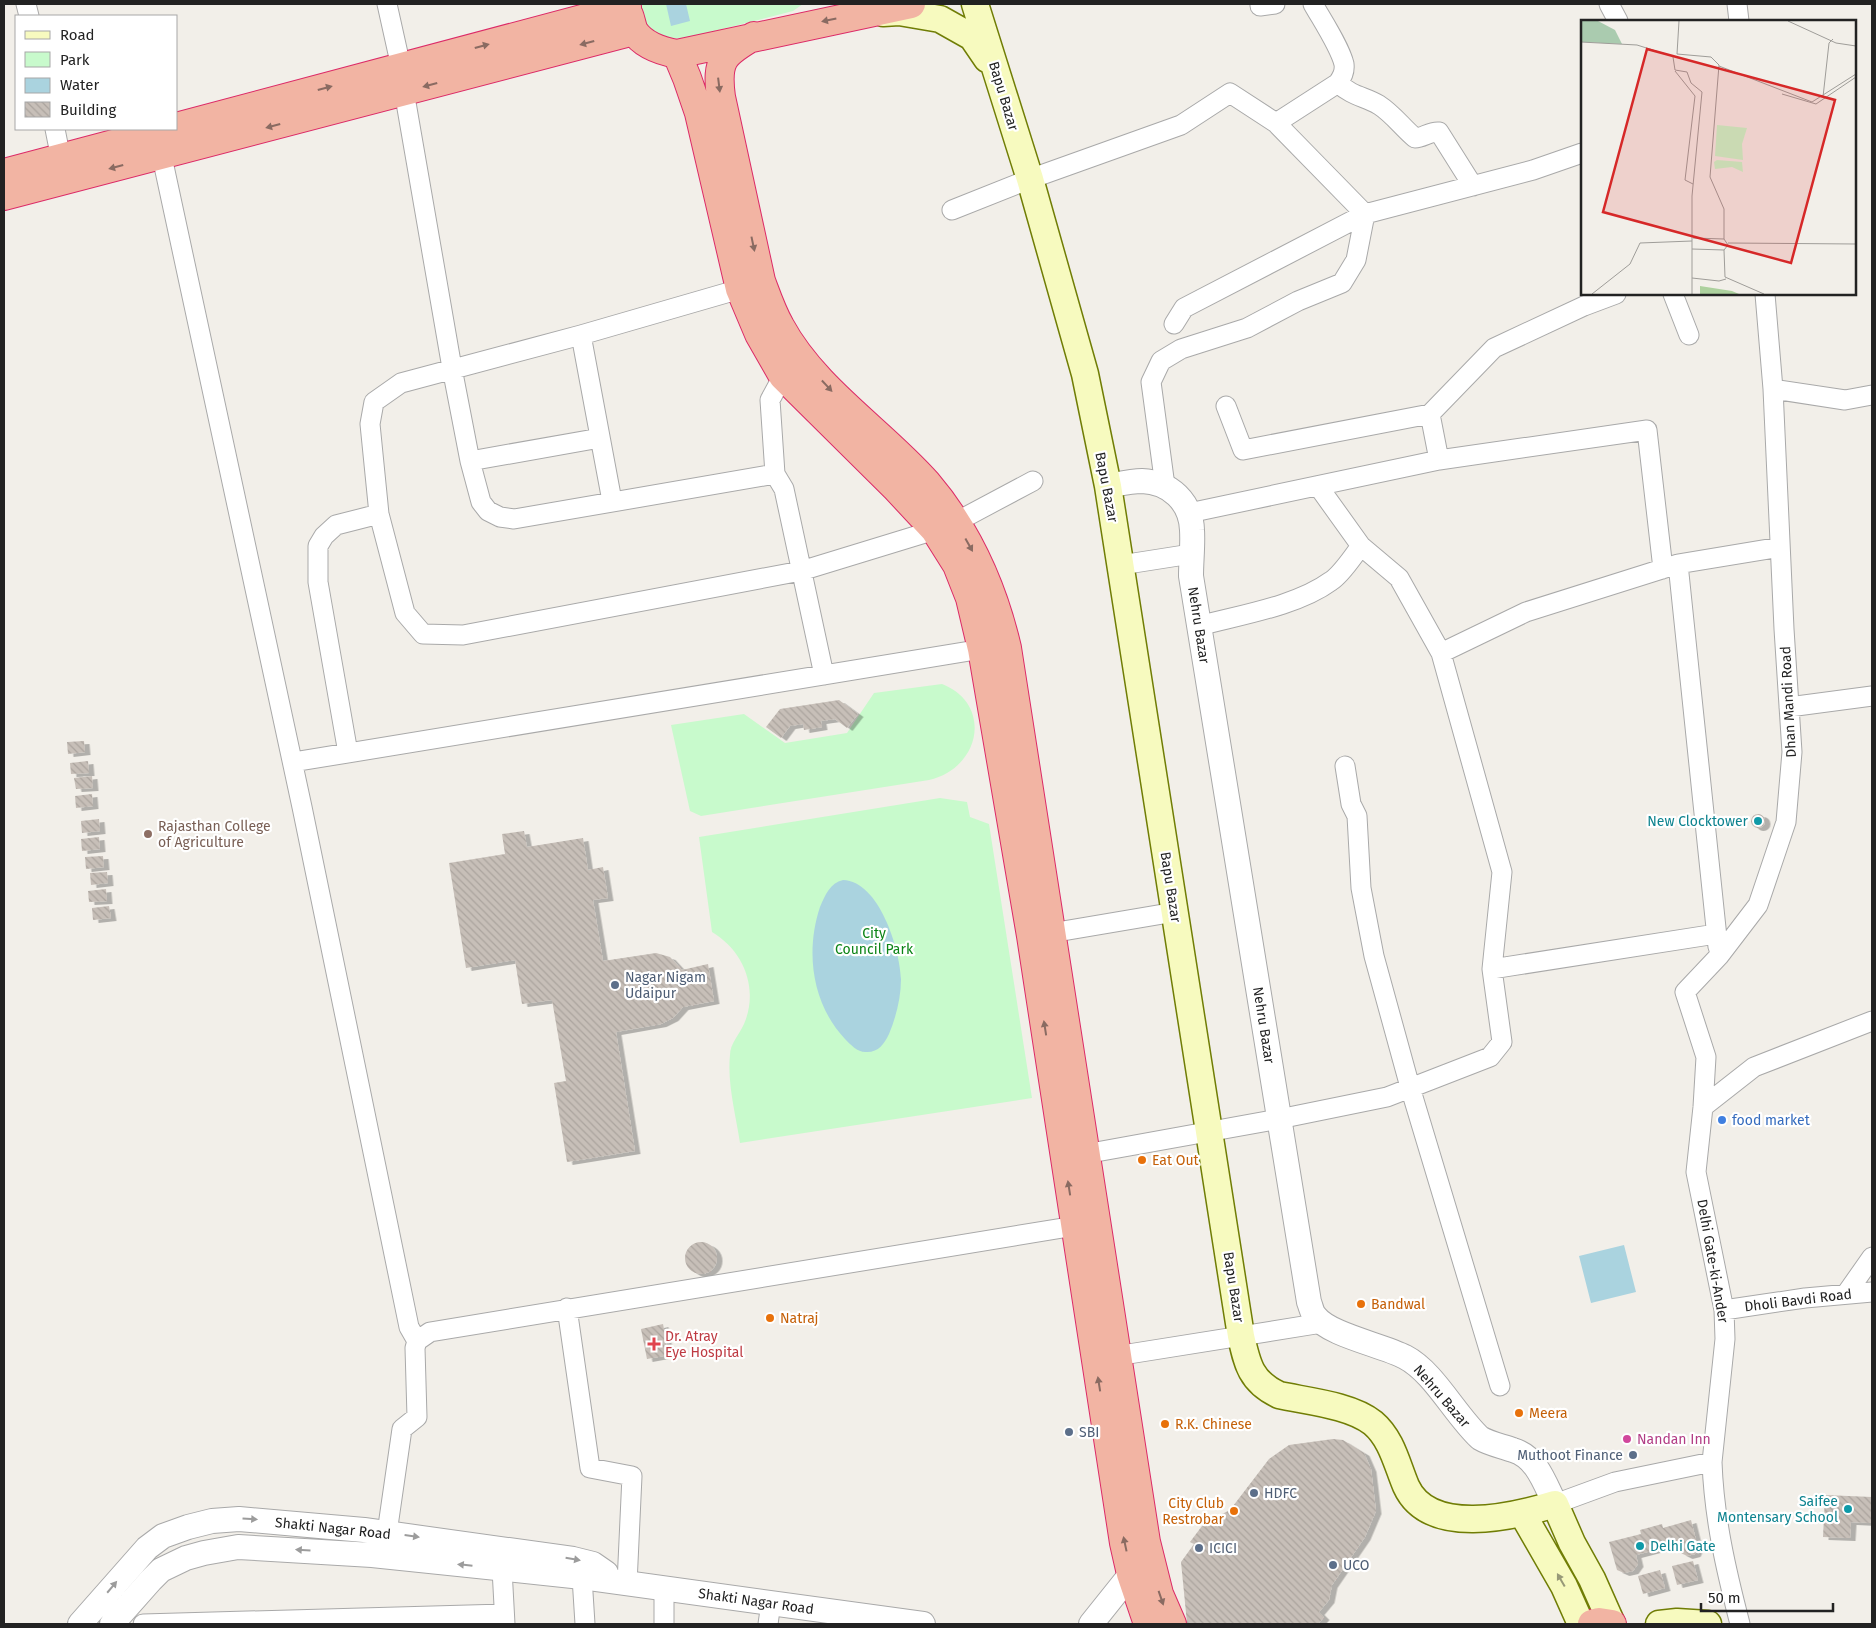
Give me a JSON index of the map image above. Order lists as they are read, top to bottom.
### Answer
{
  "streets": {
    "main road": ["Bapu Bazar"],
    "street": [
      "Nehru Bazar",
      "Dhan Mandi Road",
      "Delhi Gate-ki-Ander",
      "Dholi Bavdi Road",
      "Shakti Nagar Road"
    ]
  },
  "crossings": [
    ["Bapu Bazar", "Nehru Bazar"],
    ["Dhan Mandi Road", "Delhi Gate-ki-Ander"],
    ["Delhi Gate-ki-Ander", "Dholi Bavdi Road"]
  ],
  "parks": ["City Council Park"],
  "places": {
    "other": [
      "New Clocktower",
      "Rajasthan College of Agriculture",
      "Nagar Nigam Udaipur",
      "food market",
      "Eat Out",
      "Bandwal",
      "Natraj",
      "Meera",
      "R.K. Chinese",
      "SBI",
      "Nandan Inn",
      "Muthoot Finance",
      "HDFC",
      "Saifee Montensary School",
      "City Club Restrobar",
      "Delhi Gate",
      "ICICI",
      "UCO"
    ],
    "health": ["Dr. Atray Eye Hospital"]
  },
  "legend": [
    "Road",
    "Park",
    "Water",
    "Building"
  ],
  "scale_bar": "50 m"
}
